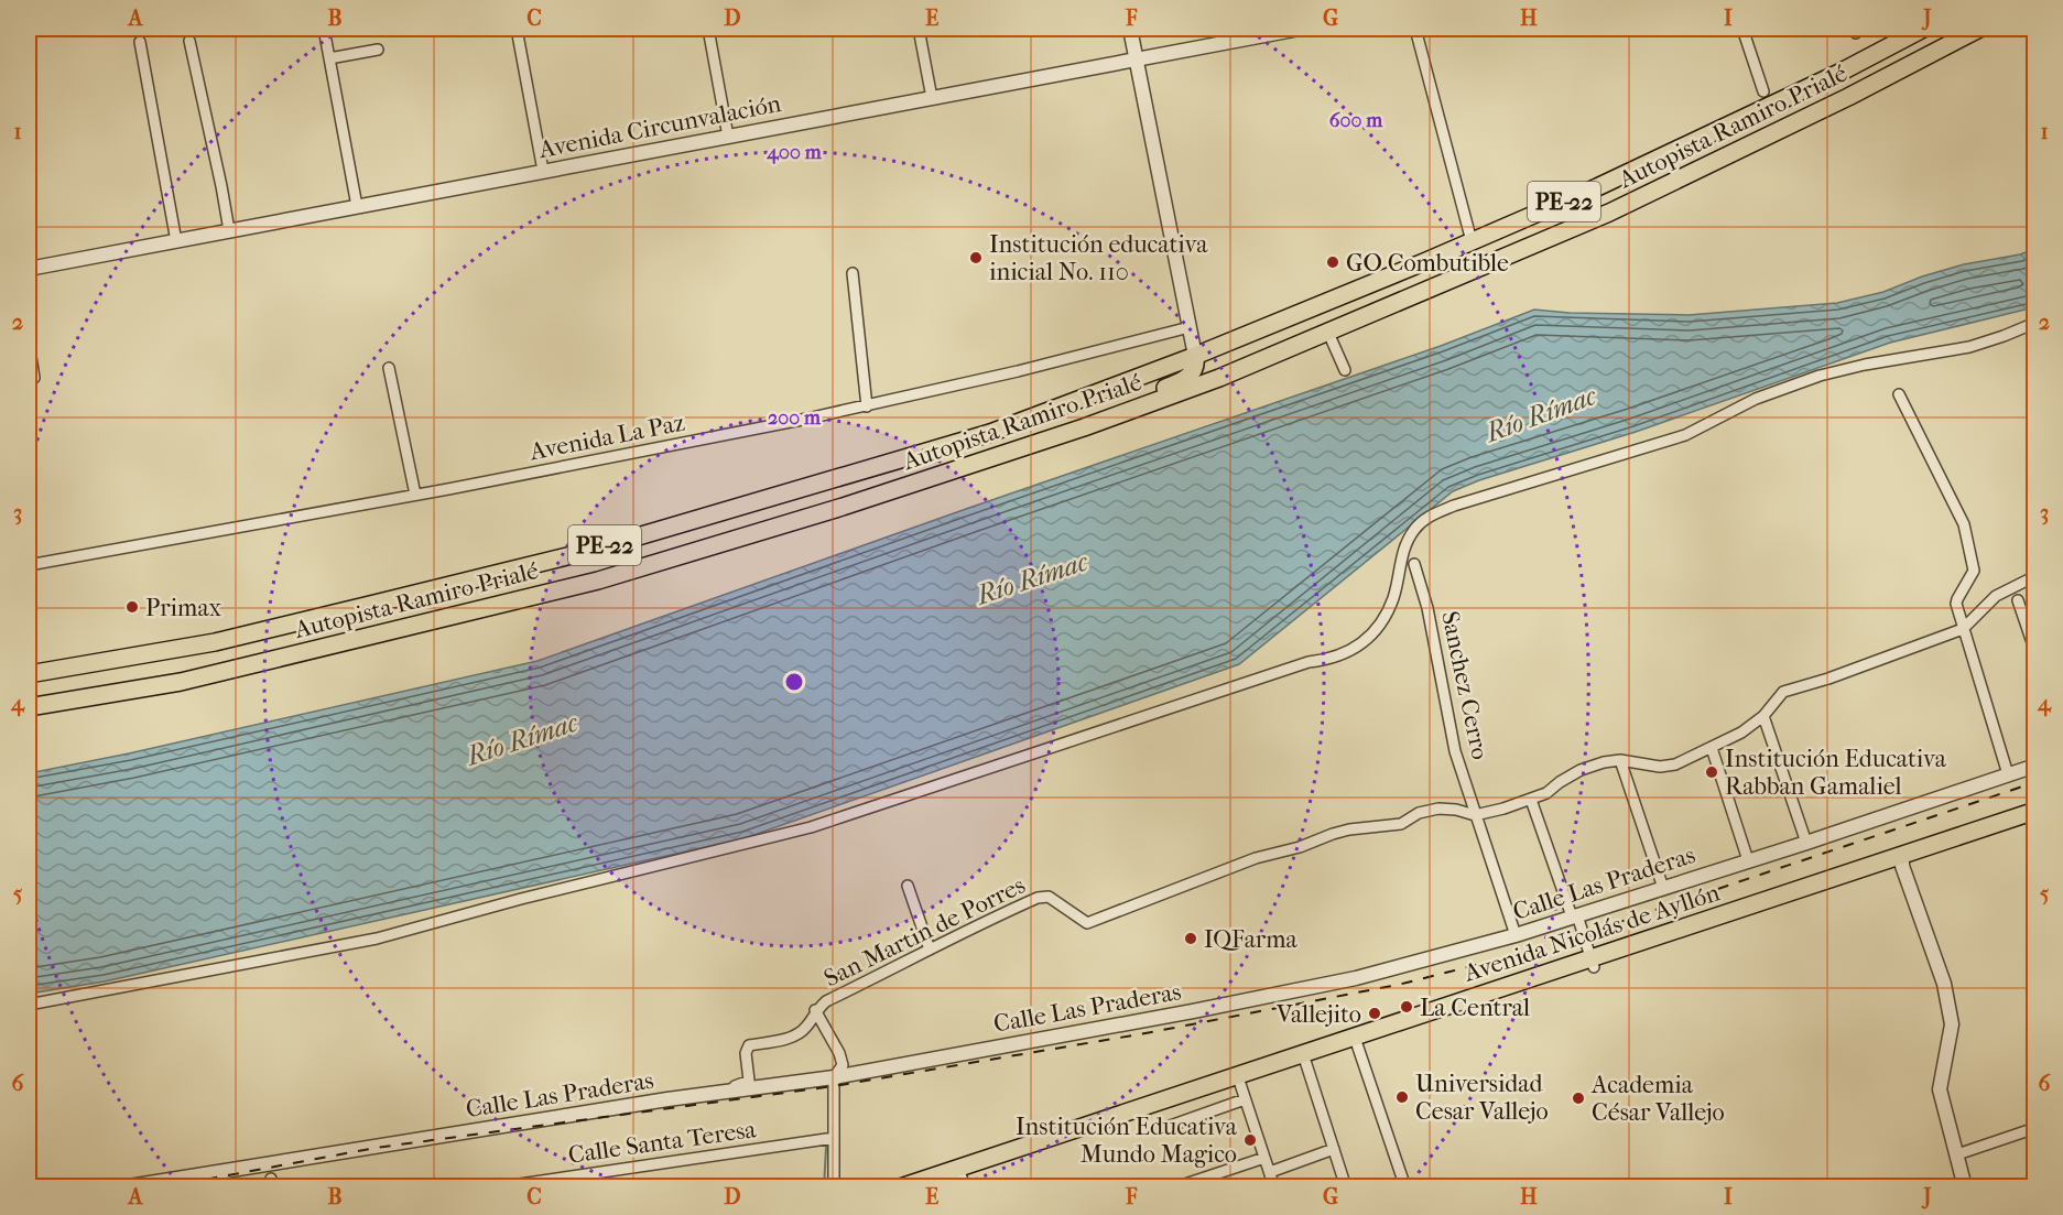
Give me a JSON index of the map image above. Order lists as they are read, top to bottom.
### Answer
{
  "streets": {
    "main road": ["Autopista Ramiro Prialé", "PE-22", "Avenida Nicolás de Ayllón"],
    "street": [
      "Avenida Circunvalación",
      "Avenida La Paz",
      "Sanchez Cerro",
      "Calle Las Praderas",
      "San Martin de Porres",
      "Calle Santa Teresa"
    ]
  },
  "crossings": [
    ["Sanchez Cerro", "Calle Las Praderas"],
    ["Sanchez Cerro", "San Martin de Porres"],
    ["Calle Las Praderas", "San Martin de Porres"]
  ],
  "water": ["Río Rímac"],
  "places": [
    "Institución educativa inicial No. 110",
    "GO Combutible",
    "Primax",
    "Institución Educativa Rabban Gamaliel",
    "IQFarma",
    "La Central",
    "Vallejito",
    "Universidad Cesar Vallejo",
    "Academia César Vallejo",
    "Institución Educativa Mundo Magico"
  ],
  "grid": {
    "columns": [
      "A",
      "B",
      "C",
      "D",
      "E",
      "F",
      "G",
      "H",
      "I",
      "J"
    ],
    "rows": [
      "1",
      "2",
      "3",
      "4",
      "5",
      "6"
    ]
  },
  "rings": ["600 m", "400 m", "200 m"]
}
